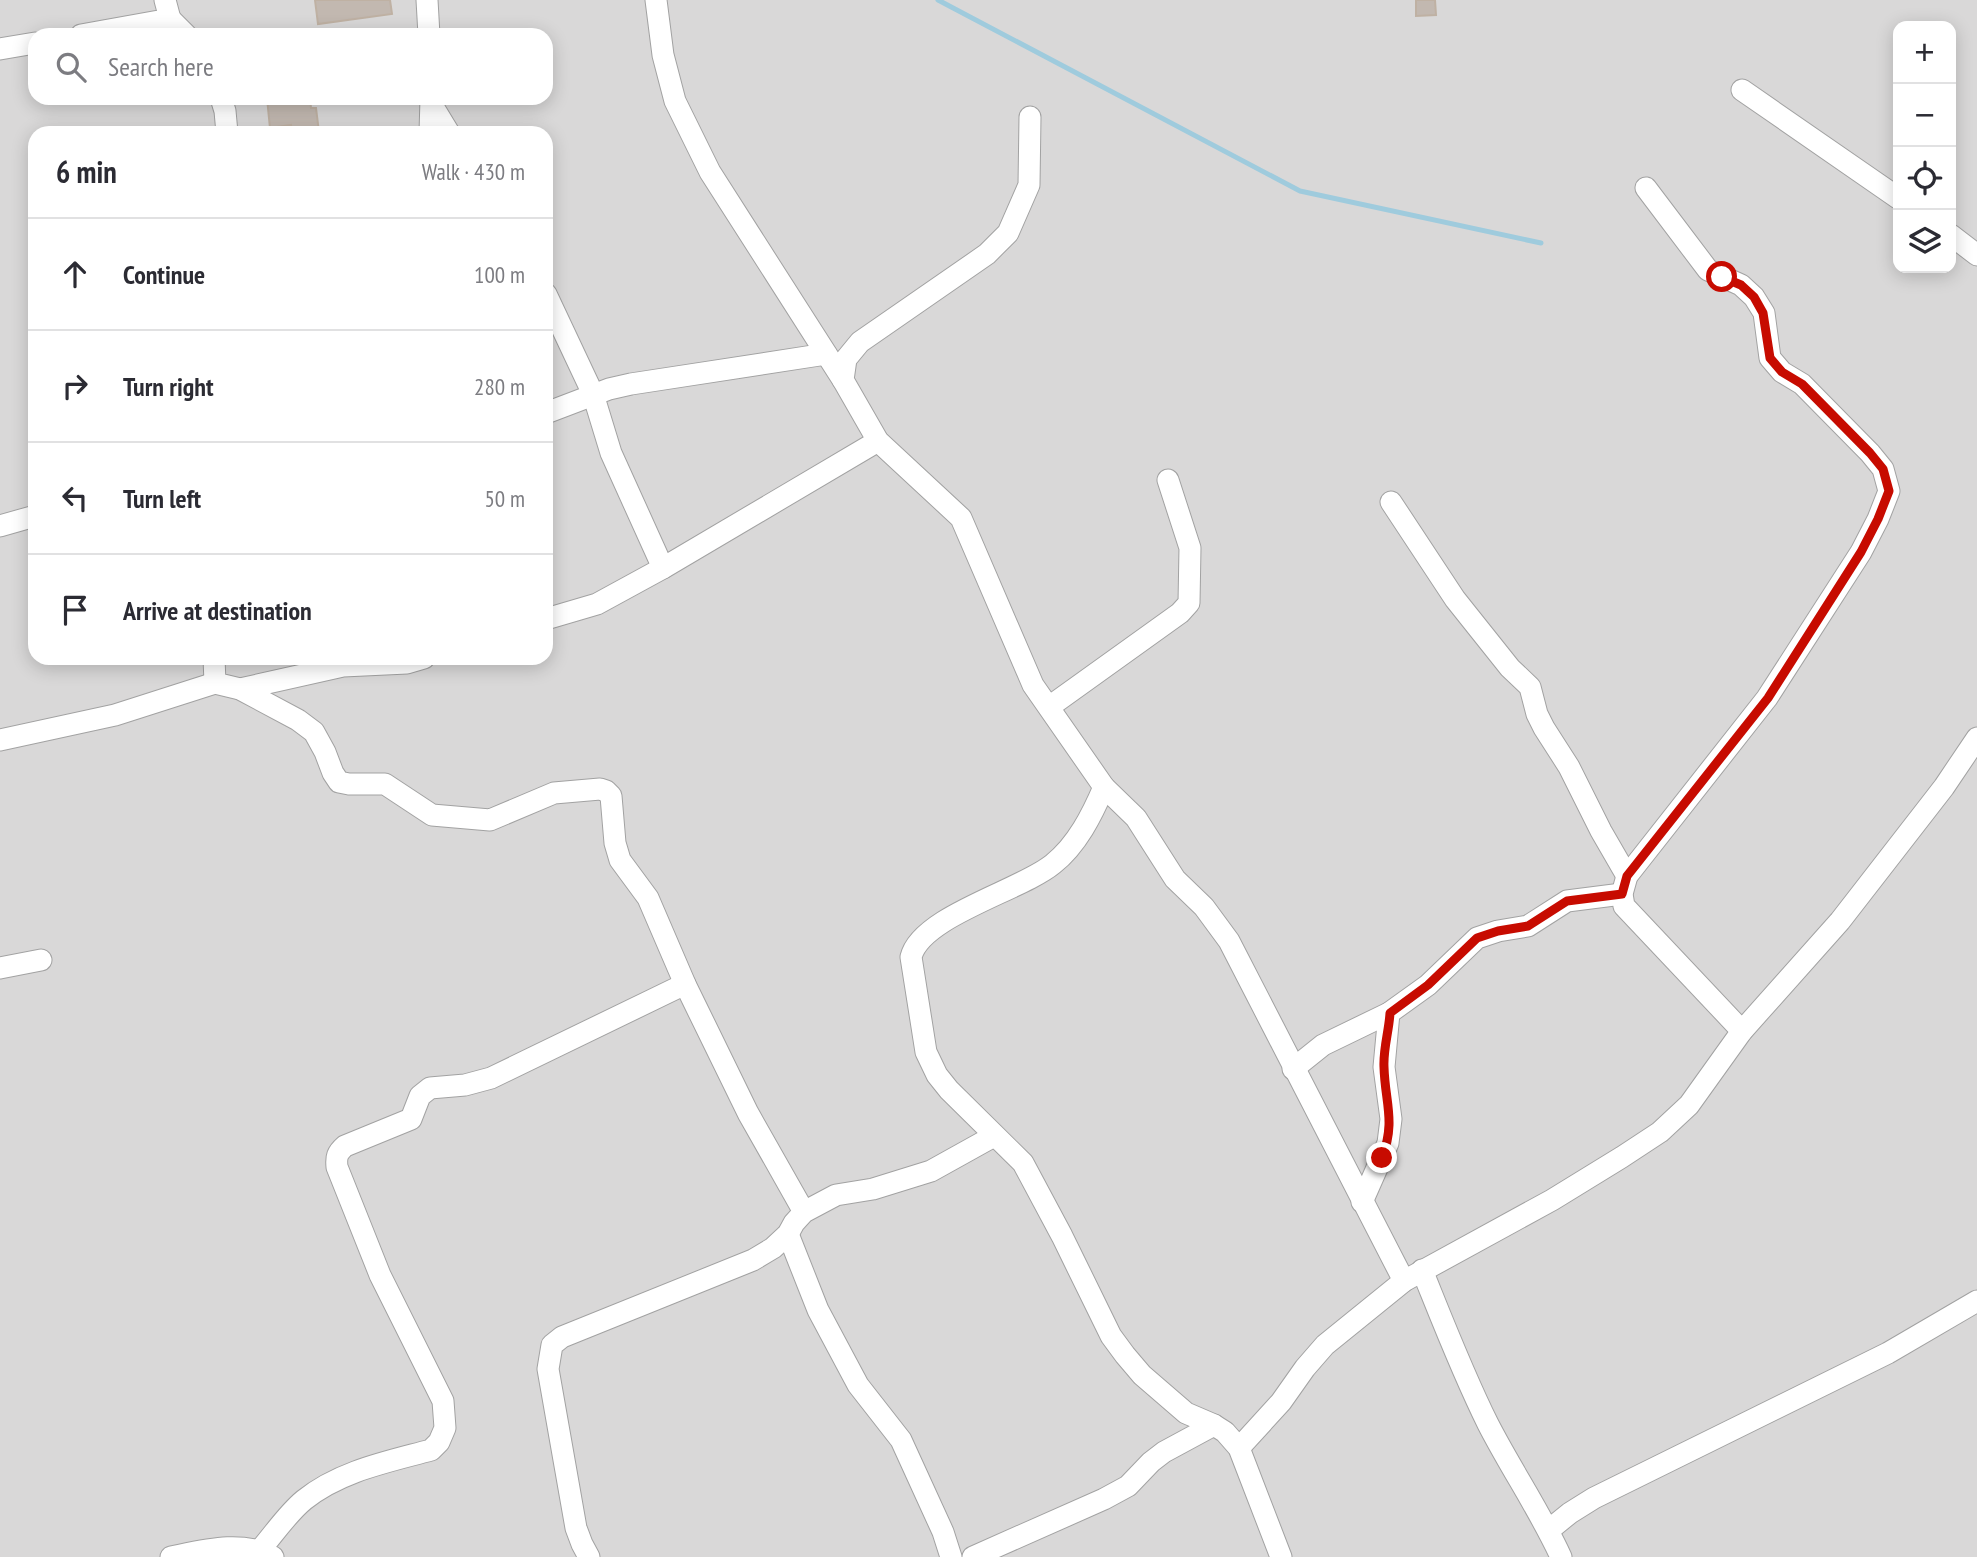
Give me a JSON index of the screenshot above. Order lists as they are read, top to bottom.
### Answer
{
  "page": {
    "map_buttons": ["+", "−"],
    "search": "Search here",
    "heading": ["6 min", "Walk · 430 m"],
    "list": [
      ["Continue", "100 m"],
      ["Turn right", "280 m"],
      ["Turn left", "50 m"],
      "Arrive at destination"
    ]
  }
}
